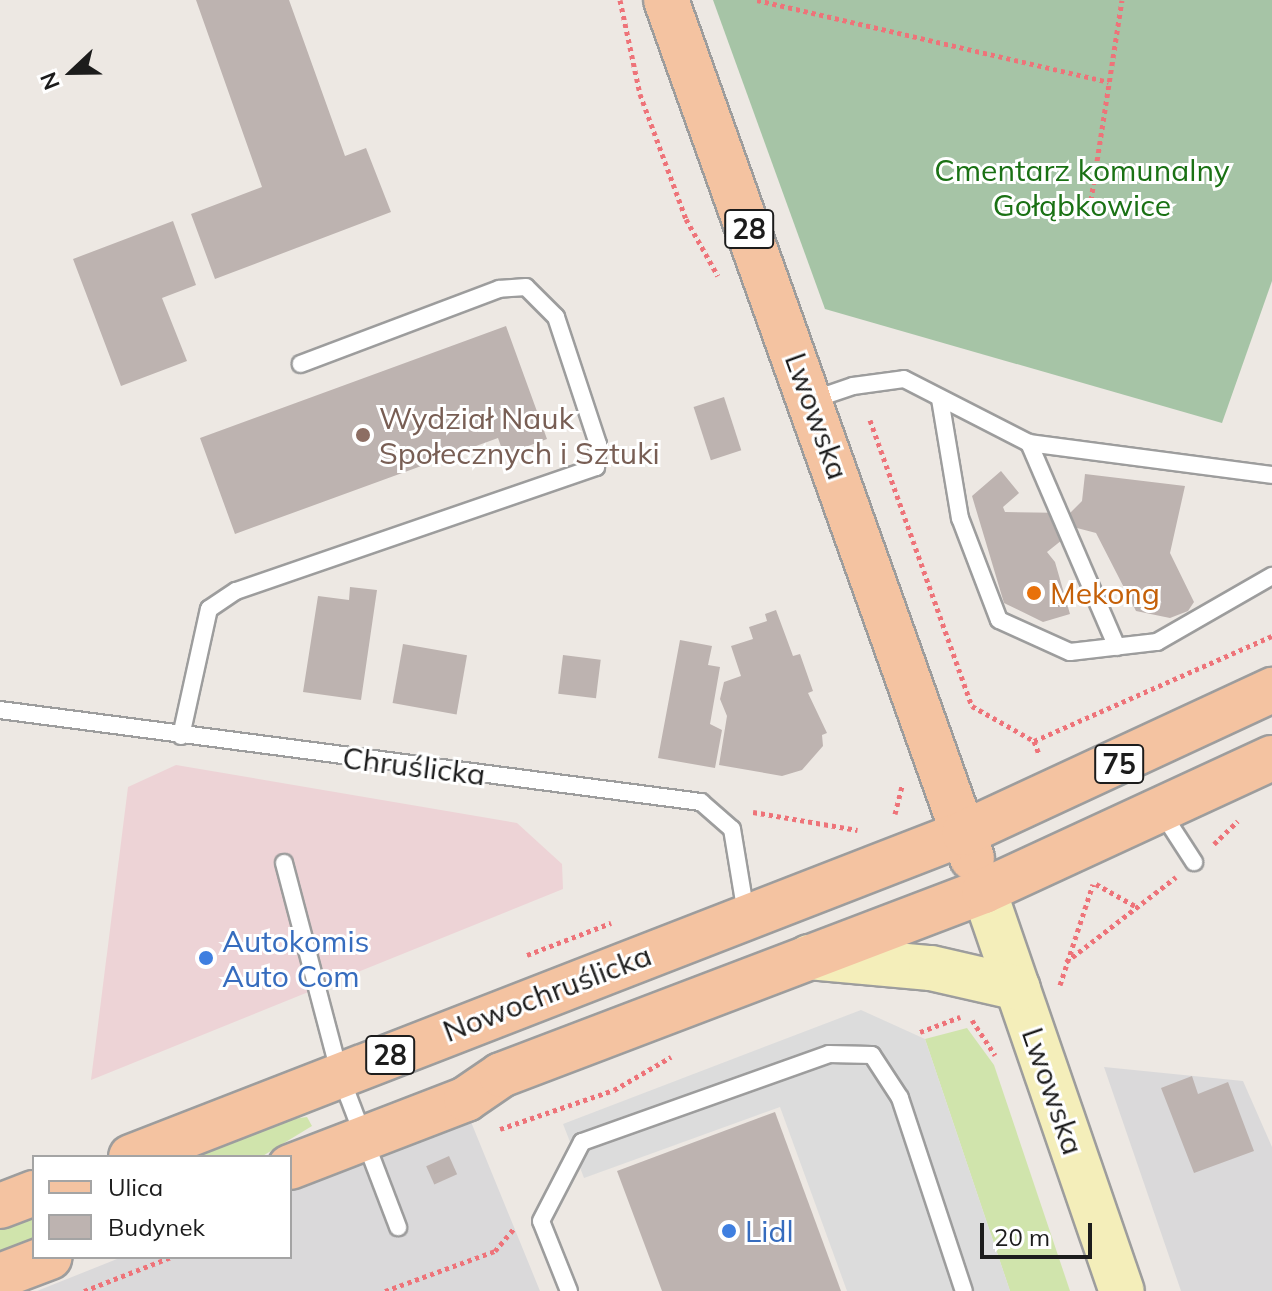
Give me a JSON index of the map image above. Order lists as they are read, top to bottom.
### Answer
{
  "streets": {
    "main road": [
      "28",
      "Lwowska",
      "75",
      "Nowochruślicka"
    ],
    "lane": ["Chruślicka"]
  },
  "crossings": [
    ["28", "Lwowska"],
    ["28", "75"],
    ["28", "Nowochruślicka"],
    ["Lwowska", "75"],
    ["Lwowska", "Nowochruślicka"],
    ["75", "Nowochruślicka"]
  ],
  "parks": ["Cmentarz komunalny Gołąbkowice"],
  "places": [
    "Wydział Nauk Społecznych i Sztuki",
    "Mekong",
    "Autokomis Auto Com",
    "Lidl"
  ],
  "legend": ["Ulica", "Budynek"],
  "scale_bar": "20 m",
  "north": "left"
}
